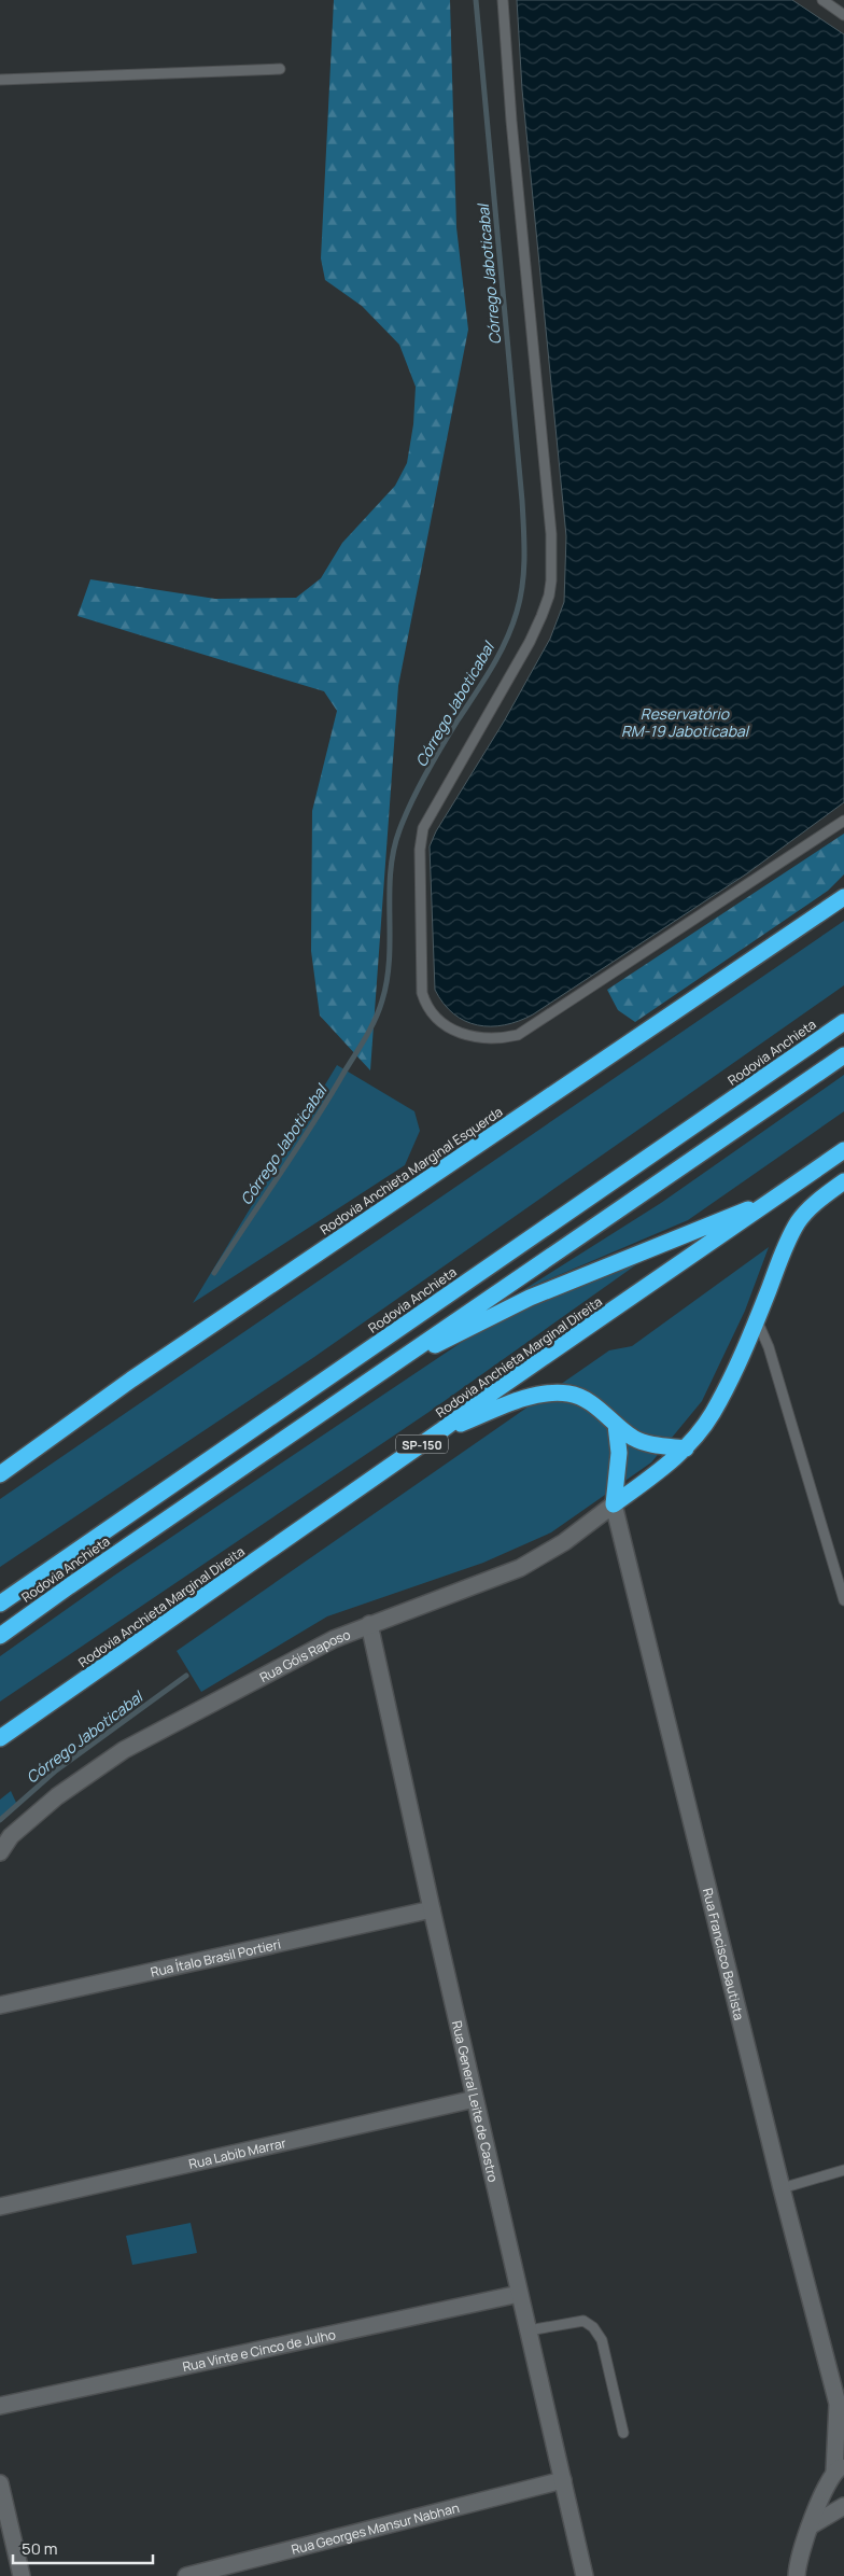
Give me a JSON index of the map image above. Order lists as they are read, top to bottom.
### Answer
{
  "streets": {
    "highway": [
      "Rodovia Anchieta",
      "Rodovia Anchieta Marginal Esquerda",
      "Rodovia Anchieta Marginal Direita",
      "SP-150"
    ],
    "street": [
      "Rua Góis Raposo",
      "Rua Francisco Bautista",
      "Rua Ítalo Brasil Portieri",
      "Rua General Leite de Castro",
      "Rua Labib Marrar",
      "Rua Vinte e Cinco de Julho",
      "Rua Georges Mansur Nabhan"
    ]
  },
  "crossings": [
    ["Rua Góis Raposo", "Rua Francisco Bautista"],
    ["Rua Góis Raposo", "Rua General Leite de Castro"],
    ["Rua Ítalo Brasil Portieri", "Rua General Leite de Castro"],
    ["Rua General Leite de Castro", "Rua Labib Marrar"],
    ["Rua General Leite de Castro", "Rua Vinte e Cinco de Julho"],
    ["Rua General Leite de Castro", "Rua Georges Mansur Nabhan"]
  ],
  "water": ["Córrego Jaboticabal", "Reservatório RM-19 Jaboticabal"],
  "scale_bar": "50 m"
}
